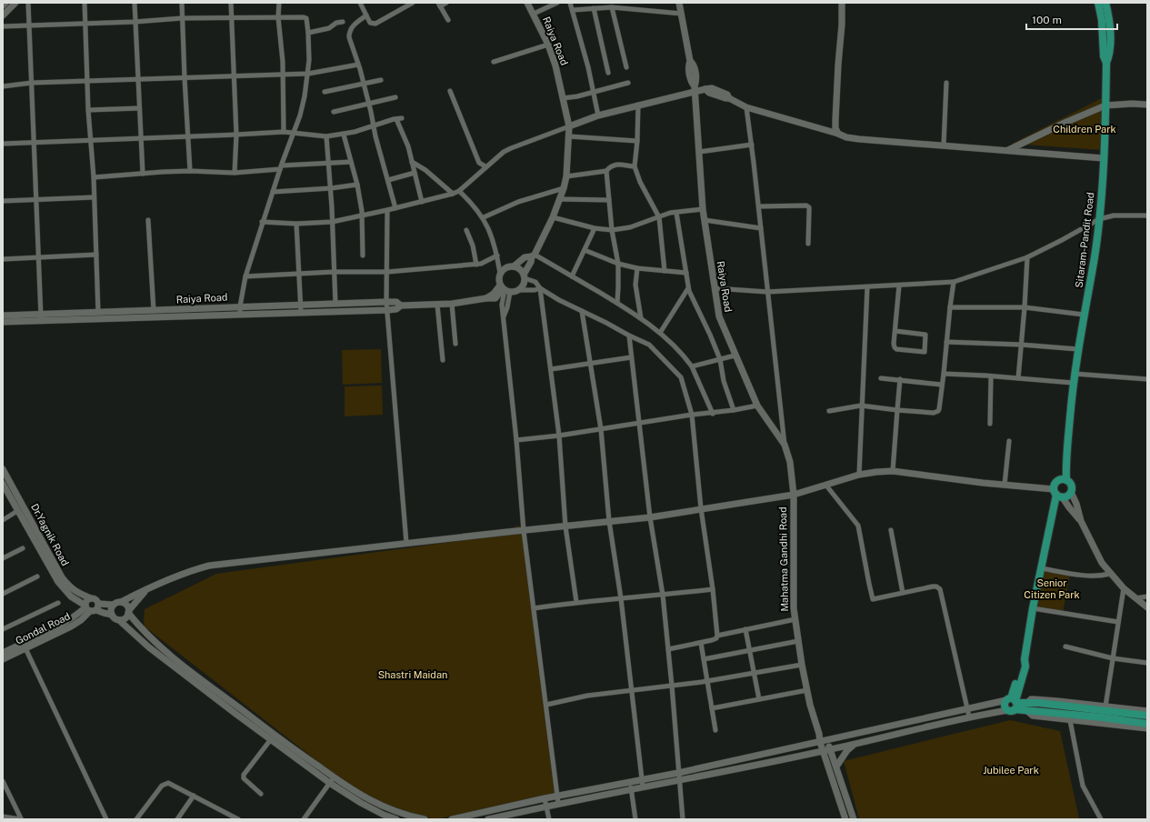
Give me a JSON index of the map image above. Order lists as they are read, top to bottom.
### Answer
{
  "streets": {
    "main road": ["Sitaram-Pandit Road"],
    "street": [
      "Raiya Road",
      "Dr.Yagnik Road",
      "Mahatma Gandhi Road",
      "Gondal Road"
    ]
  },
  "crossings": [
    ["Raiya Road", "Mahatma Gandhi Road"],
    ["Dr.Yagnik Road", "Gondal Road"]
  ],
  "parks": [
    "Children Park",
    "Senior Citizen Park",
    "Shastri Maidan",
    "Jubilee Park"
  ],
  "scale_bar": "100 m"
}
